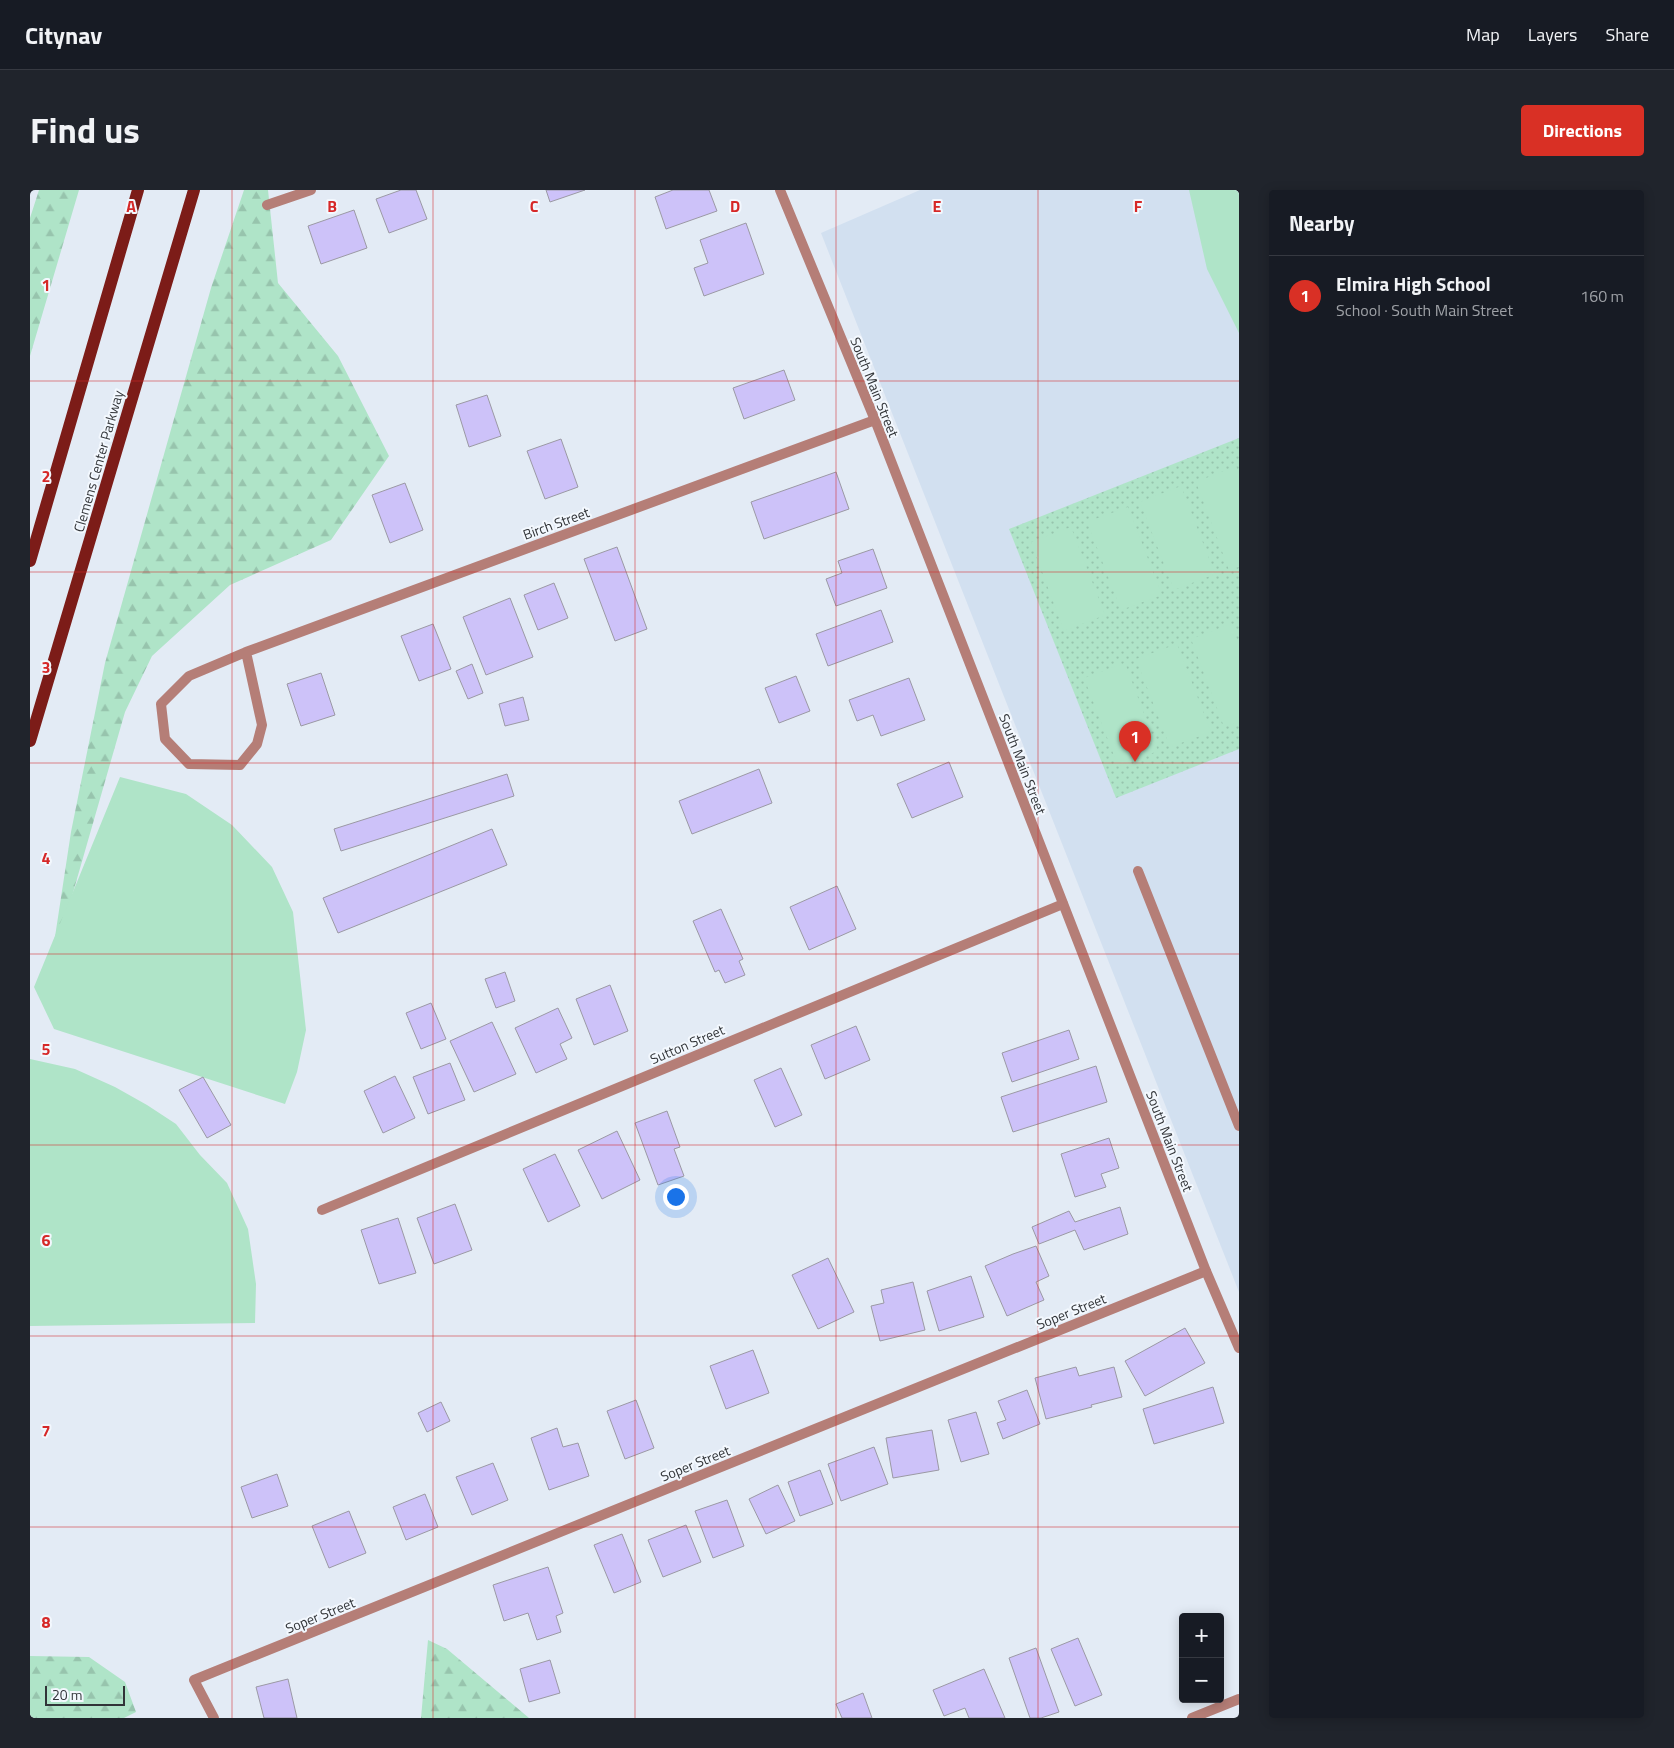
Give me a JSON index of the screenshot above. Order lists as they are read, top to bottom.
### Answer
{
  "streets": {
    "main road": ["Clemens Center Parkway"],
    "street": [
      "South Main Street",
      "Birch Street",
      "Sutton Street",
      "Soper Street"
    ]
  },
  "crossings": [
    ["South Main Street", "Birch Street"],
    ["South Main Street", "Sutton Street"],
    ["South Main Street", "Soper Street"]
  ],
  "scale_bar": "20 m",
  "page": {
    "header": "Citynav",
    "nav": ["Map", "Layers", "Share"],
    "title": "Find us",
    "buttons": "Directions",
    "heading": "Nearby",
    "list": [
      {
        "mark": "1",
        "name": "Elmira High School",
        "note": "School · South Main Street",
        "value": "160 m"
      }
    ],
    "pins": "1",
    "map_buttons": ["+", "−"],
    "scale": "20 m"
  },
  "grid": {
    "columns": [
      "A",
      "B",
      "C",
      "D",
      "E",
      "F"
    ],
    "rows": [
      "1",
      "2",
      "3",
      "4",
      "5",
      "6",
      "7",
      "8"
    ]
  }
}
